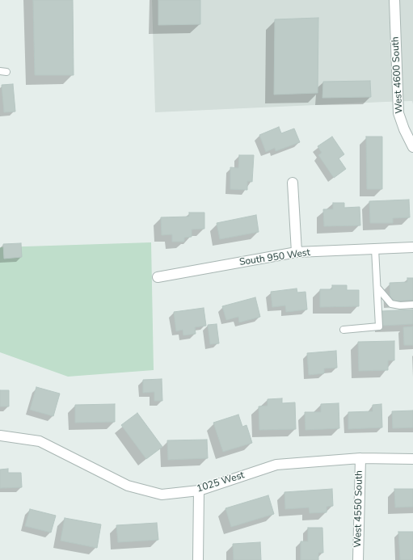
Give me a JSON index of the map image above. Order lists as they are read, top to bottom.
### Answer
{
  "streets": {
    "street": [
      "West 4600 South",
      "South 950 West",
      "1025 West",
      "West 4550 South"
    ]
  },
  "crossings": [
    ["1025 West", "West 4550 South"]
  ]
}
